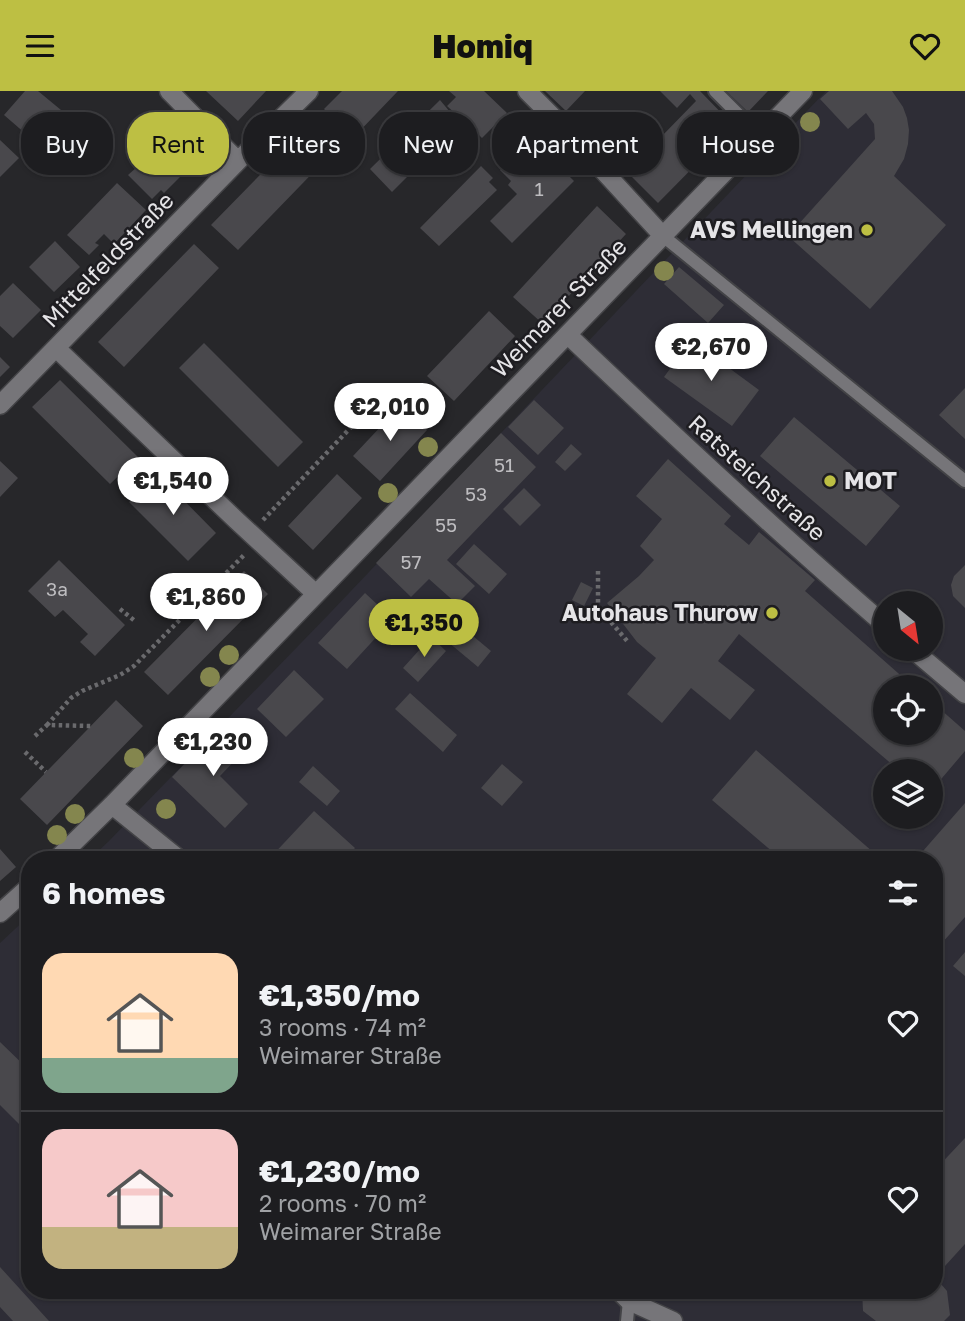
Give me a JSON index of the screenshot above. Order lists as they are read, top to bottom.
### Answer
{
  "streets": {
    "street": ["Mittelfeldstraße", "Weimarer Straße", "Ratsteichstraße"]
  },
  "crossings": [
    ["Weimarer Straße", "Ratsteichstraße"]
  ],
  "places": ["AVS Mellingen", "MOT", "Autohaus Thurow"],
  "house_numbers": [
    "1",
    "51",
    "53",
    "55",
    "57",
    "3a"
  ],
  "north": "bottom right",
  "page": {
    "header": "Homiq",
    "chip": [
      "Buy",
      "Rent",
      "Filters",
      "New",
      "Apartment",
      "House"
    ],
    "price": [
      "€2,670",
      "€2,010",
      "€1,540",
      "€1,860",
      "€1,350",
      "€1,230"
    ],
    "heading": "6 homes",
    "list": [
      {
        "name": "€1,350/mo",
        "note": "3 rooms · 74 m² · Weimarer Straße"
      },
      {
        "name": "€1,230/mo",
        "note": "2 rooms · 70 m² · Weimarer Straße"
      }
    ]
  }
}
